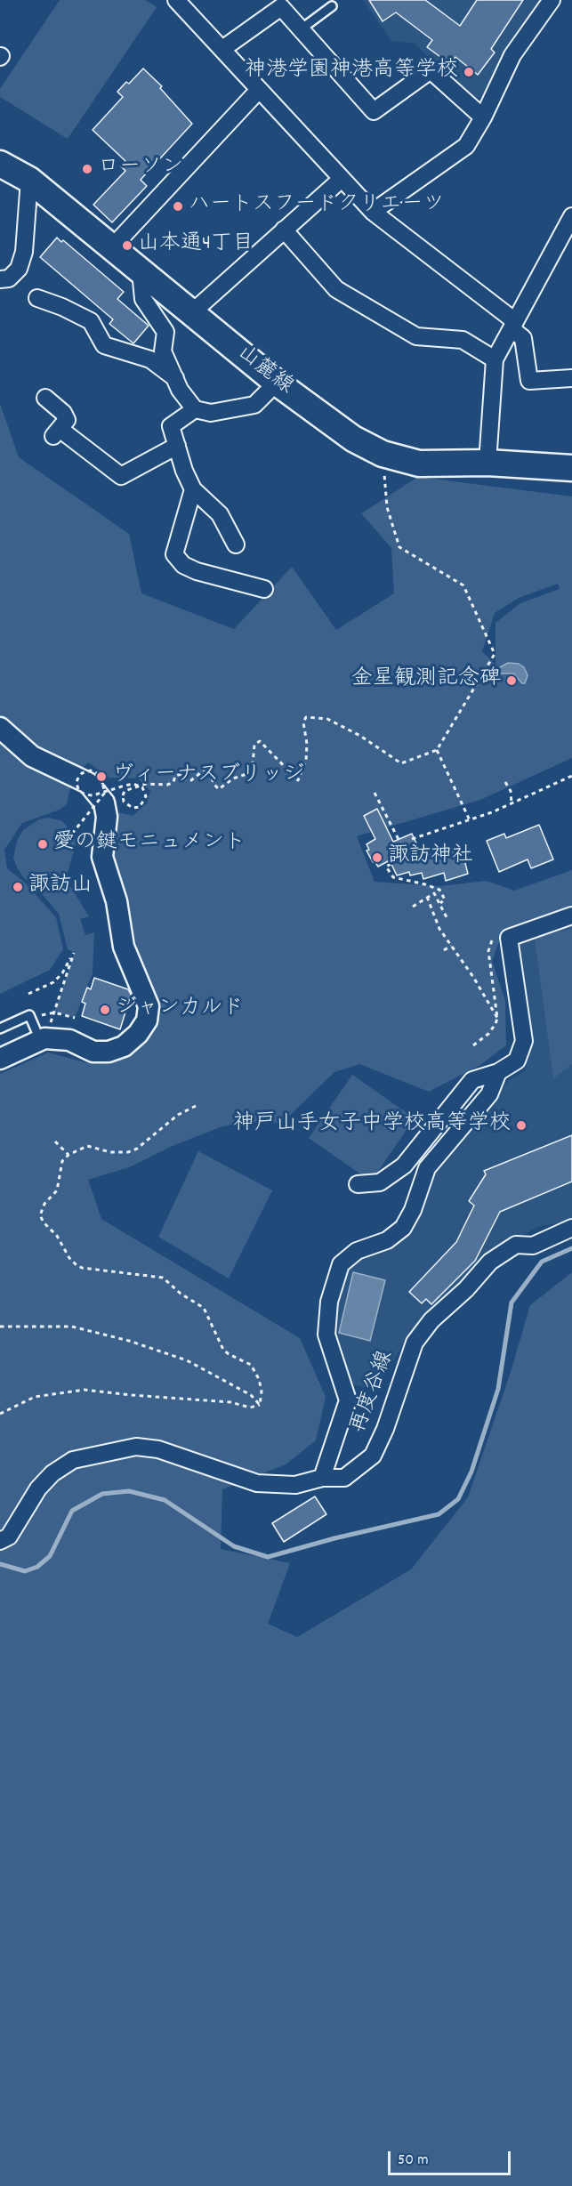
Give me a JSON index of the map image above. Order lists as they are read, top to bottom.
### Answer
{
  "streets": {
    "main road": ["山麓線"],
    "street": ["再度谷線"]
  },
  "places": [
    "神港学園神港高等学校",
    "ローソン",
    "ハートスフードクリエーツ",
    "山本通4丁目",
    "金星観測記念碑",
    "ヴィーナスブリッジ",
    "愛の鍵モニュメント",
    "諏訪神社",
    "諏訪山",
    "ジャンカルド",
    "神戸山手女子中学校高等学校"
  ],
  "scale_bar": "50 m"
}
